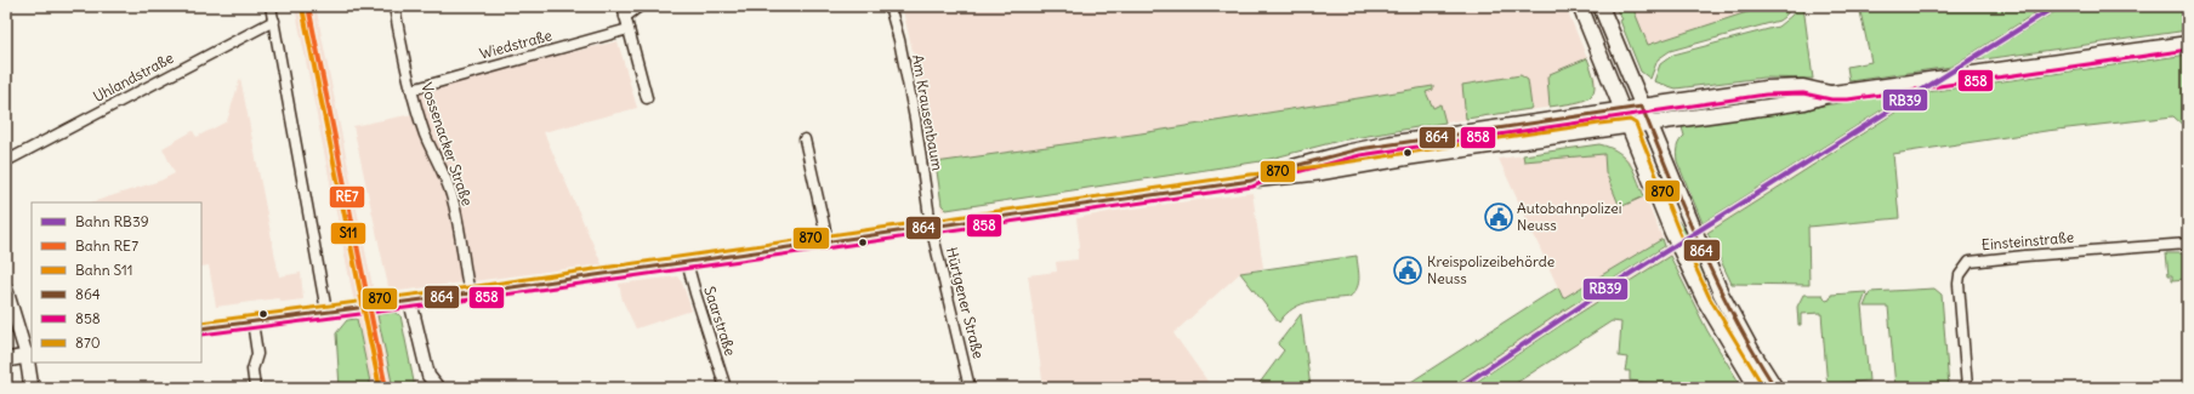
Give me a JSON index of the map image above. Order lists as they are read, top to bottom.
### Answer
{
  "streets": {
    "street": [
      "Wiedstraße",
      "Uhlandstraße",
      "Am Krausenbaum",
      "Vossenacker Straße",
      "Einsteinstraße",
      "Hürtgener Straße",
      "Saarstraße"
    ]
  },
  "crossings": [
    ["Wiedstraße", "Vossenacker Straße"],
    ["Am Krausenbaum", "Hürtgener Straße"]
  ],
  "places": {
    "public building": ["Autobahnpolizei Neuss", "Kreispolizeibehörde Neuss"]
  },
  "lines": [
    "rail line RB39",
    "rail line RE7",
    "rail line S11",
    "transit line 858",
    "transit line 864",
    "transit line 870"
  ],
  "legend": [
    "Bahn RB39",
    "Bahn RE7",
    "Bahn S11",
    "864",
    "858",
    "870"
  ]
}
